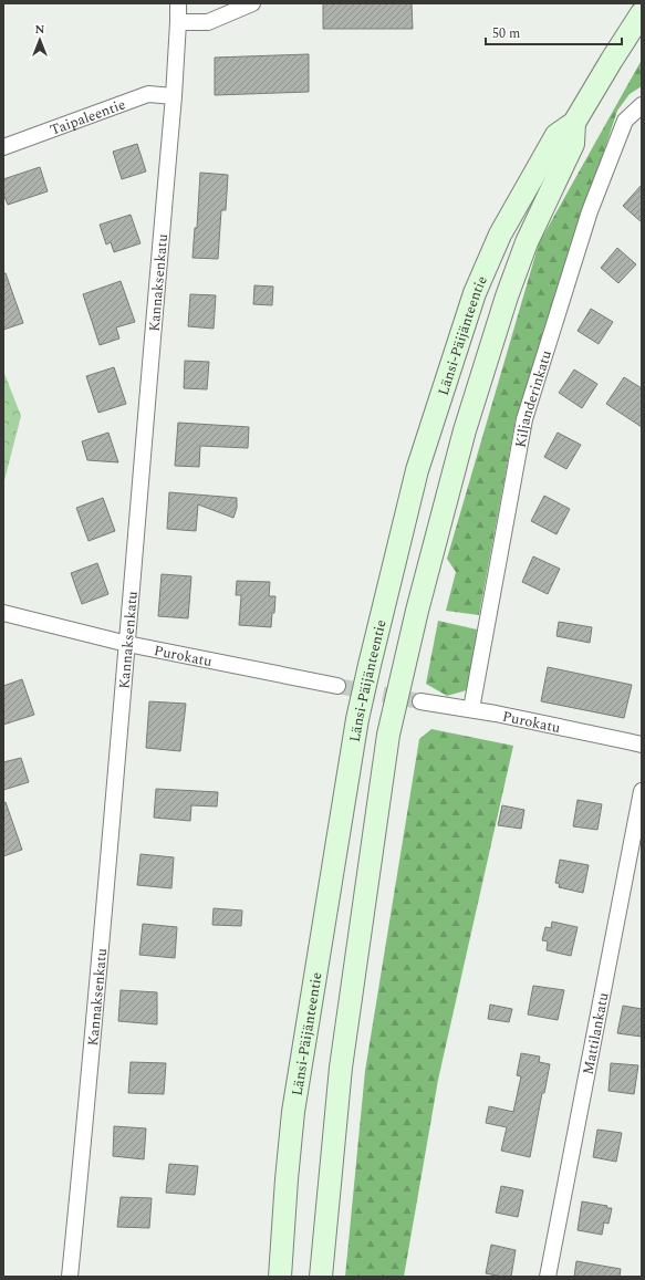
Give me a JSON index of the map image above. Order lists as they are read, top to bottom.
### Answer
{
  "streets": {
    "main road": ["Länsi-Päijänteentie"],
    "street": [
      "Taipaleentie",
      "Kannaksenkatu",
      "Kiljanderinkatu",
      "Purokatu",
      "Mattilankatu"
    ]
  },
  "crossings": [
    ["Taipaleentie", "Kannaksenkatu"],
    ["Kannaksenkatu", "Purokatu"],
    ["Kiljanderinkatu", "Purokatu"]
  ],
  "scale_bar": "50 m",
  "north": "top"
}
